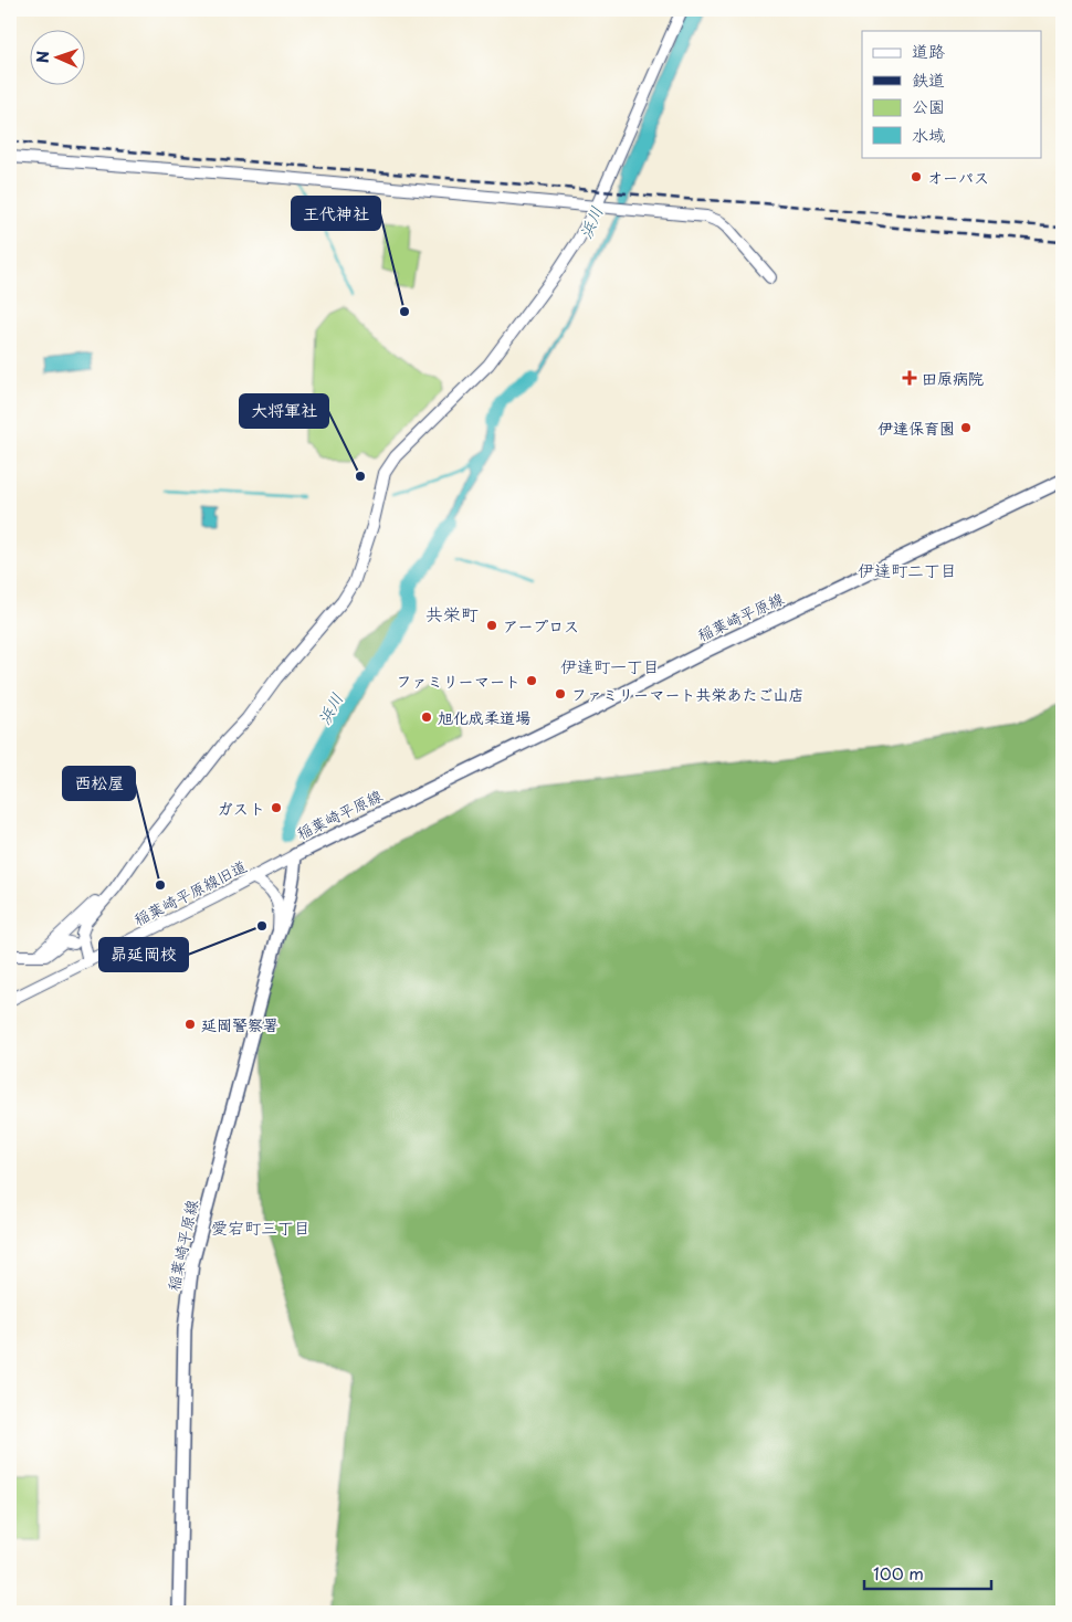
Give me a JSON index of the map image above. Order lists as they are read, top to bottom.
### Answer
{
  "streets": {
    "main road": ["稲葉崎平原線"],
    "street": ["稲葉崎平原線旧道"]
  },
  "crossings": [
    ["稲葉崎平原線", "稲葉崎平原線旧道"]
  ],
  "districts": [
    "伊達町二丁目",
    "共栄町",
    "伊達町一丁目",
    "愛宕町三丁目"
  ],
  "water": ["浜川"],
  "places": {
    "other": [
      "オーパス",
      "王代神社",
      "伊達保育園",
      "大将軍社",
      "アープロス",
      "ファミリーマート",
      "ファミリーマート共栄あたご山店",
      "旭化成柔道場",
      "ガスト",
      "西松屋",
      "昴延岡校",
      "延岡警察署"
    ],
    "health": ["田原病院"]
  },
  "legend": [
    "道路",
    "鉄道",
    "公園",
    "水域"
  ],
  "scale_bar": "100 m",
  "north": "left"
}
